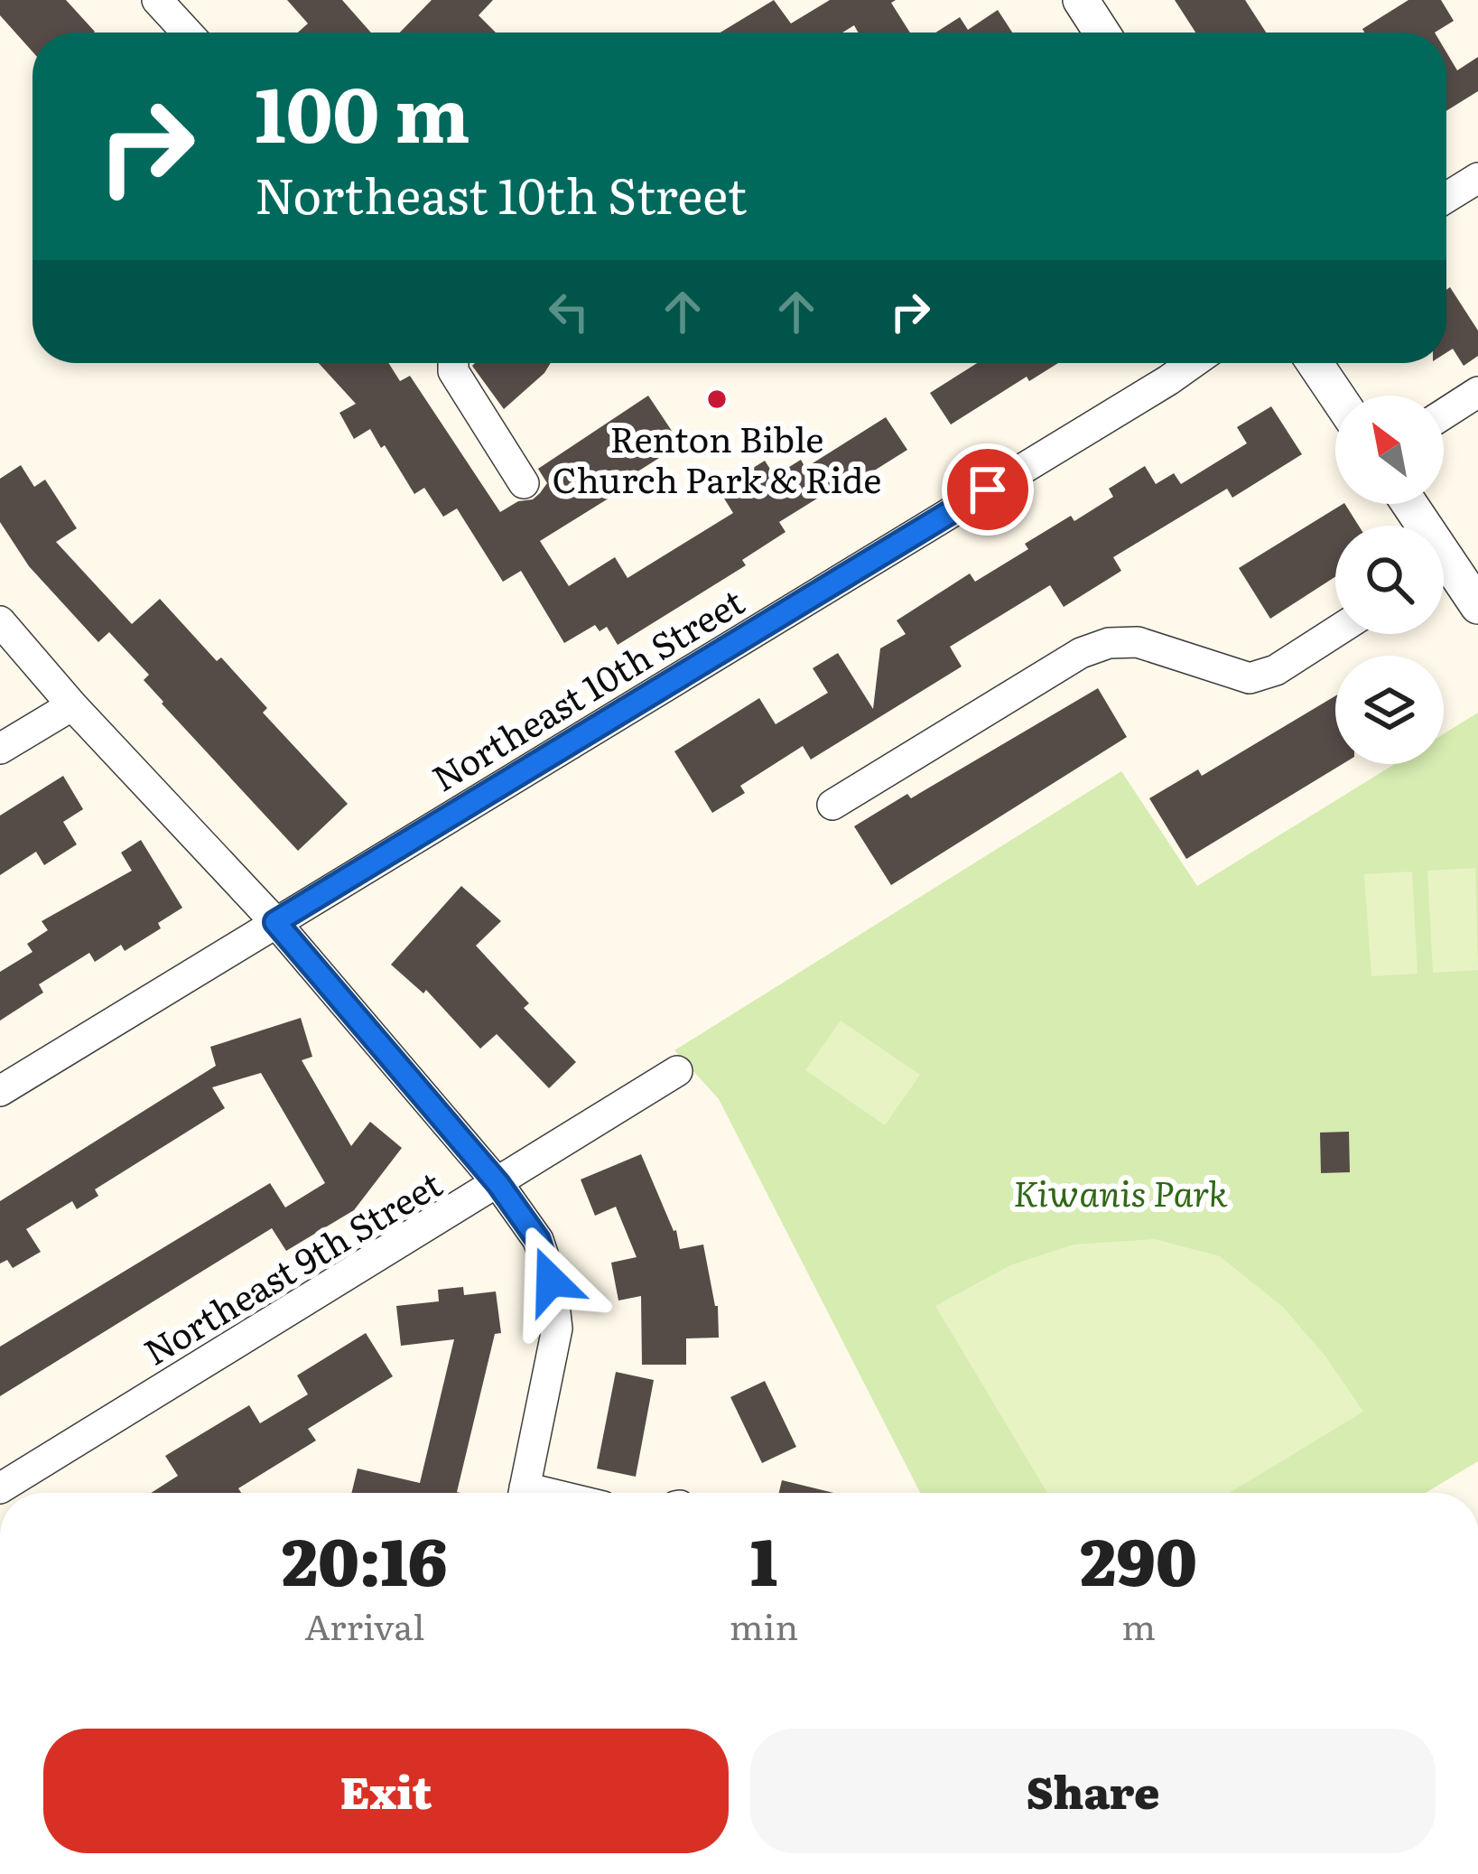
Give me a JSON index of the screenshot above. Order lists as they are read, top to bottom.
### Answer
{
  "streets": {
    "street": ["Northeast 10th Street", "Northeast 9th Street"]
  },
  "parks": ["Kiwanis Park"],
  "places": ["Renton Bible Church Park & Ride"],
  "north": "top left",
  "page": {
    "turn": ["100 m", "Northeast 10th Street"],
    "eta": [
      "20:16",
      "Arrival",
      "1",
      "min",
      "290",
      "m"
    ],
    "buttons": ["Exit", "Share"]
  }
}
